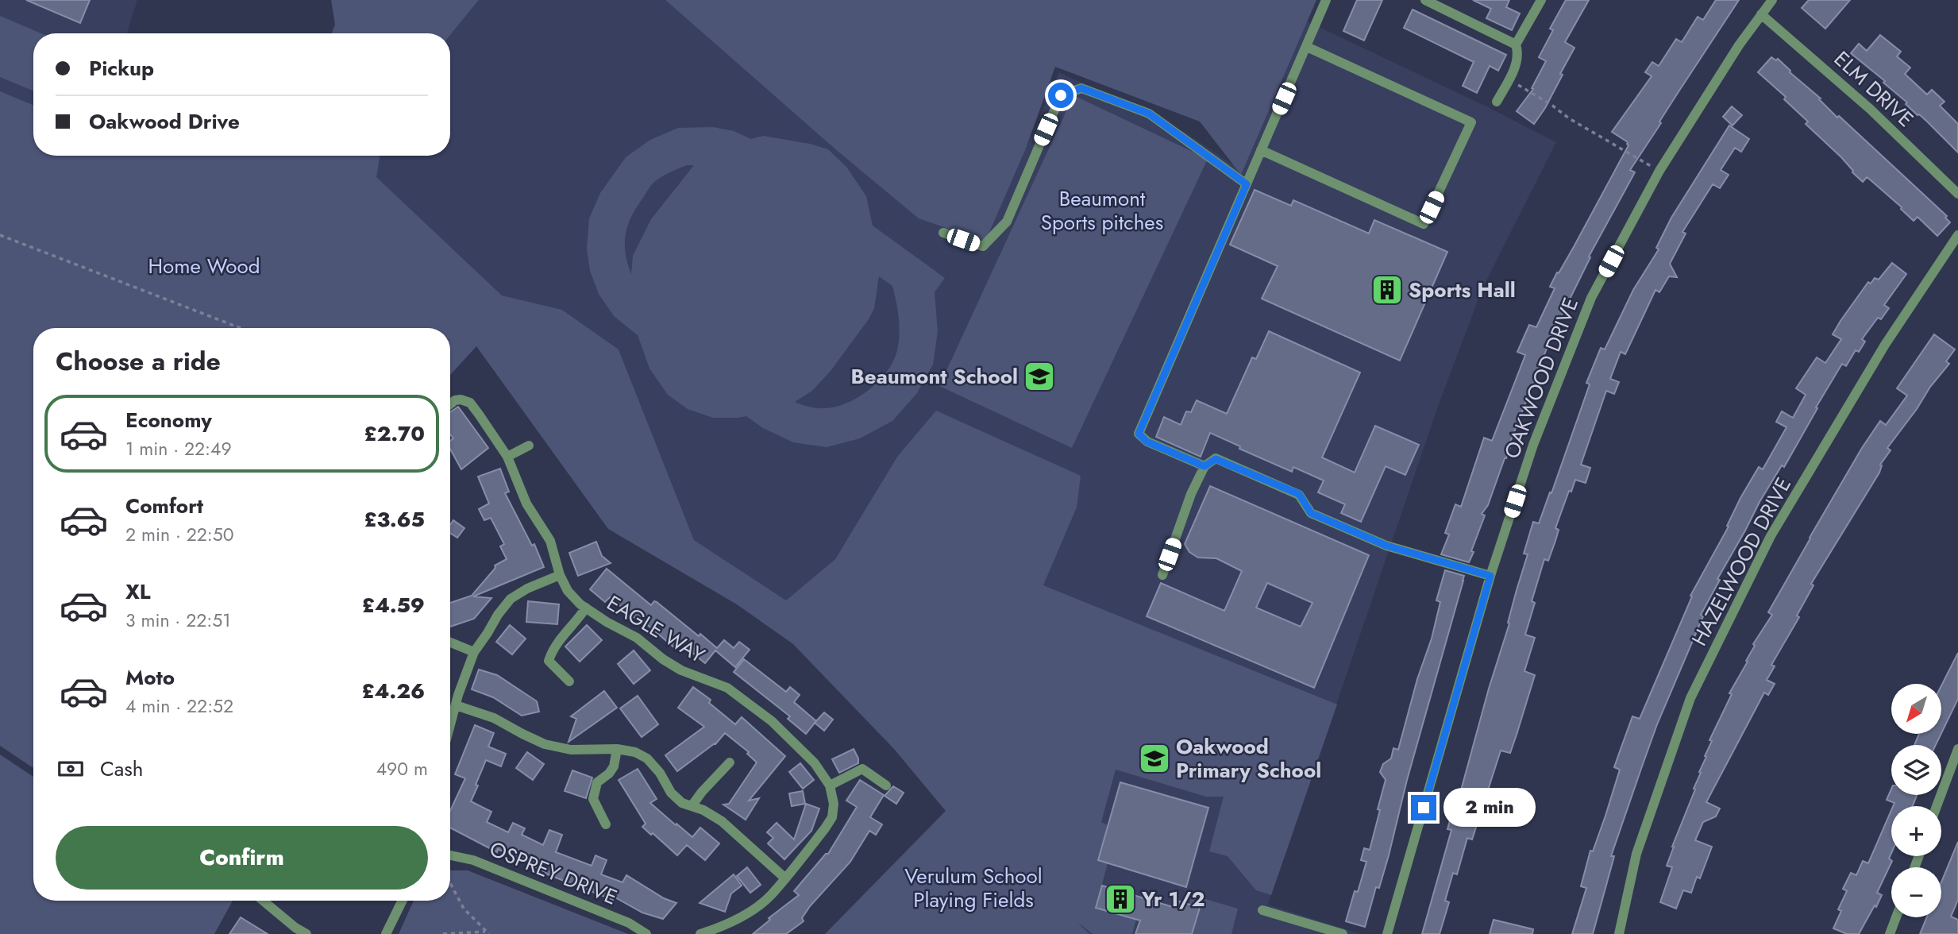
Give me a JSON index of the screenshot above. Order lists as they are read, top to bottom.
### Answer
{
  "streets": {
    "street": [
      "ELM DRIVE",
      "OAKWOOD DRIVE",
      "HAZELWOOD DRIVE",
      "EAGLE WAY",
      "OSPREY DRIVE"
    ]
  },
  "crossings": [
    ["ELM DRIVE", "OAKWOOD DRIVE"]
  ],
  "parks": ["Beaumont Sports pitches", "Home Wood", "Verulum School Playing Fields"],
  "places": {
    "building": ["Sports Hall", "Yr 1/2"],
    "school or university": ["Beaumont School", "Oakwood Primary School"]
  },
  "north": "bottom left",
  "page": {
    "banner": ["Pickup", "Oakwood Drive"],
    "heading": "Choose a ride",
    "list": [
      {
        "name": "Economy",
        "note": "1 min · 22:49",
        "value": "£2.70"
      },
      {
        "name": "Comfort",
        "note": "2 min · 22:50",
        "value": "£3.65"
      },
      {
        "name": "XL",
        "note": "3 min · 22:51",
        "value": "£4.59"
      },
      {
        "name": "Moto",
        "note": "4 min · 22:52",
        "value": "£4.26"
      }
    ],
    "map_buttons": ["+", "−"],
    "pay": ["Cash", "490 m"],
    "bubble": "2 min",
    "buttons": "Confirm"
  }
}
